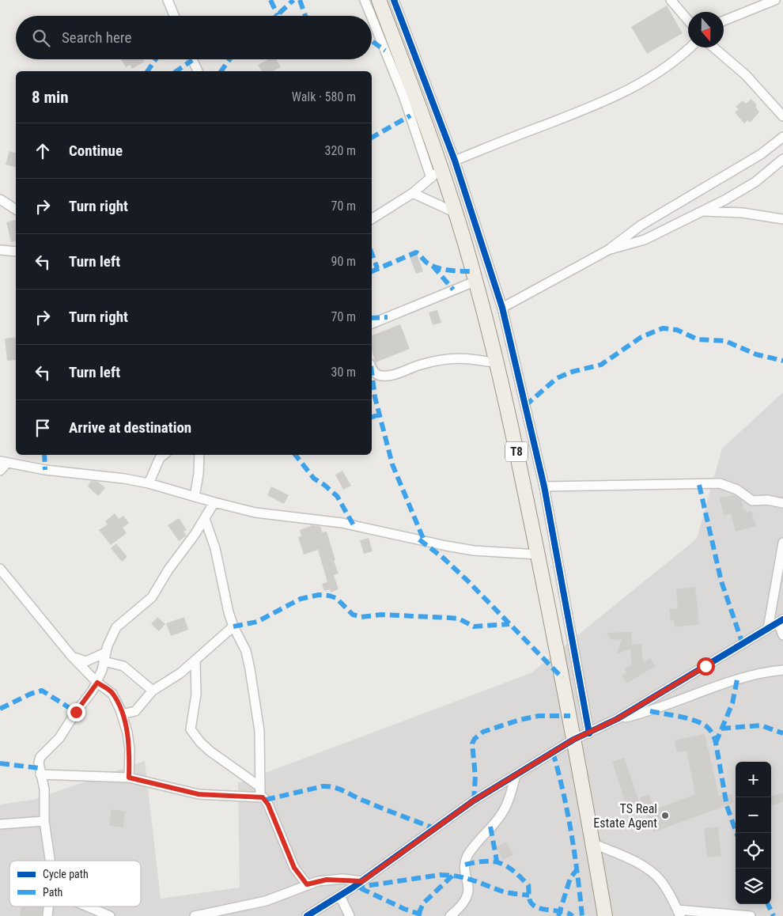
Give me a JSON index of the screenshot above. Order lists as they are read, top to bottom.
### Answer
{
  "streets": {
    "main road": ["T8"]
  },
  "places": ["TS Real Estate Agent"],
  "legend": ["Cycle path", "Path"],
  "north": "bottom",
  "page": {
    "search": "Search here",
    "heading": ["8 min", "Walk · 580 m"],
    "list": [
      ["Continue", "320 m"],
      ["Turn right", "70 m"],
      ["Turn left", "90 m"],
      ["Turn right", "70 m"],
      ["Turn left", "30 m"],
      "Arrive at destination"
    ],
    "map_buttons": ["+", "−"]
  }
}
